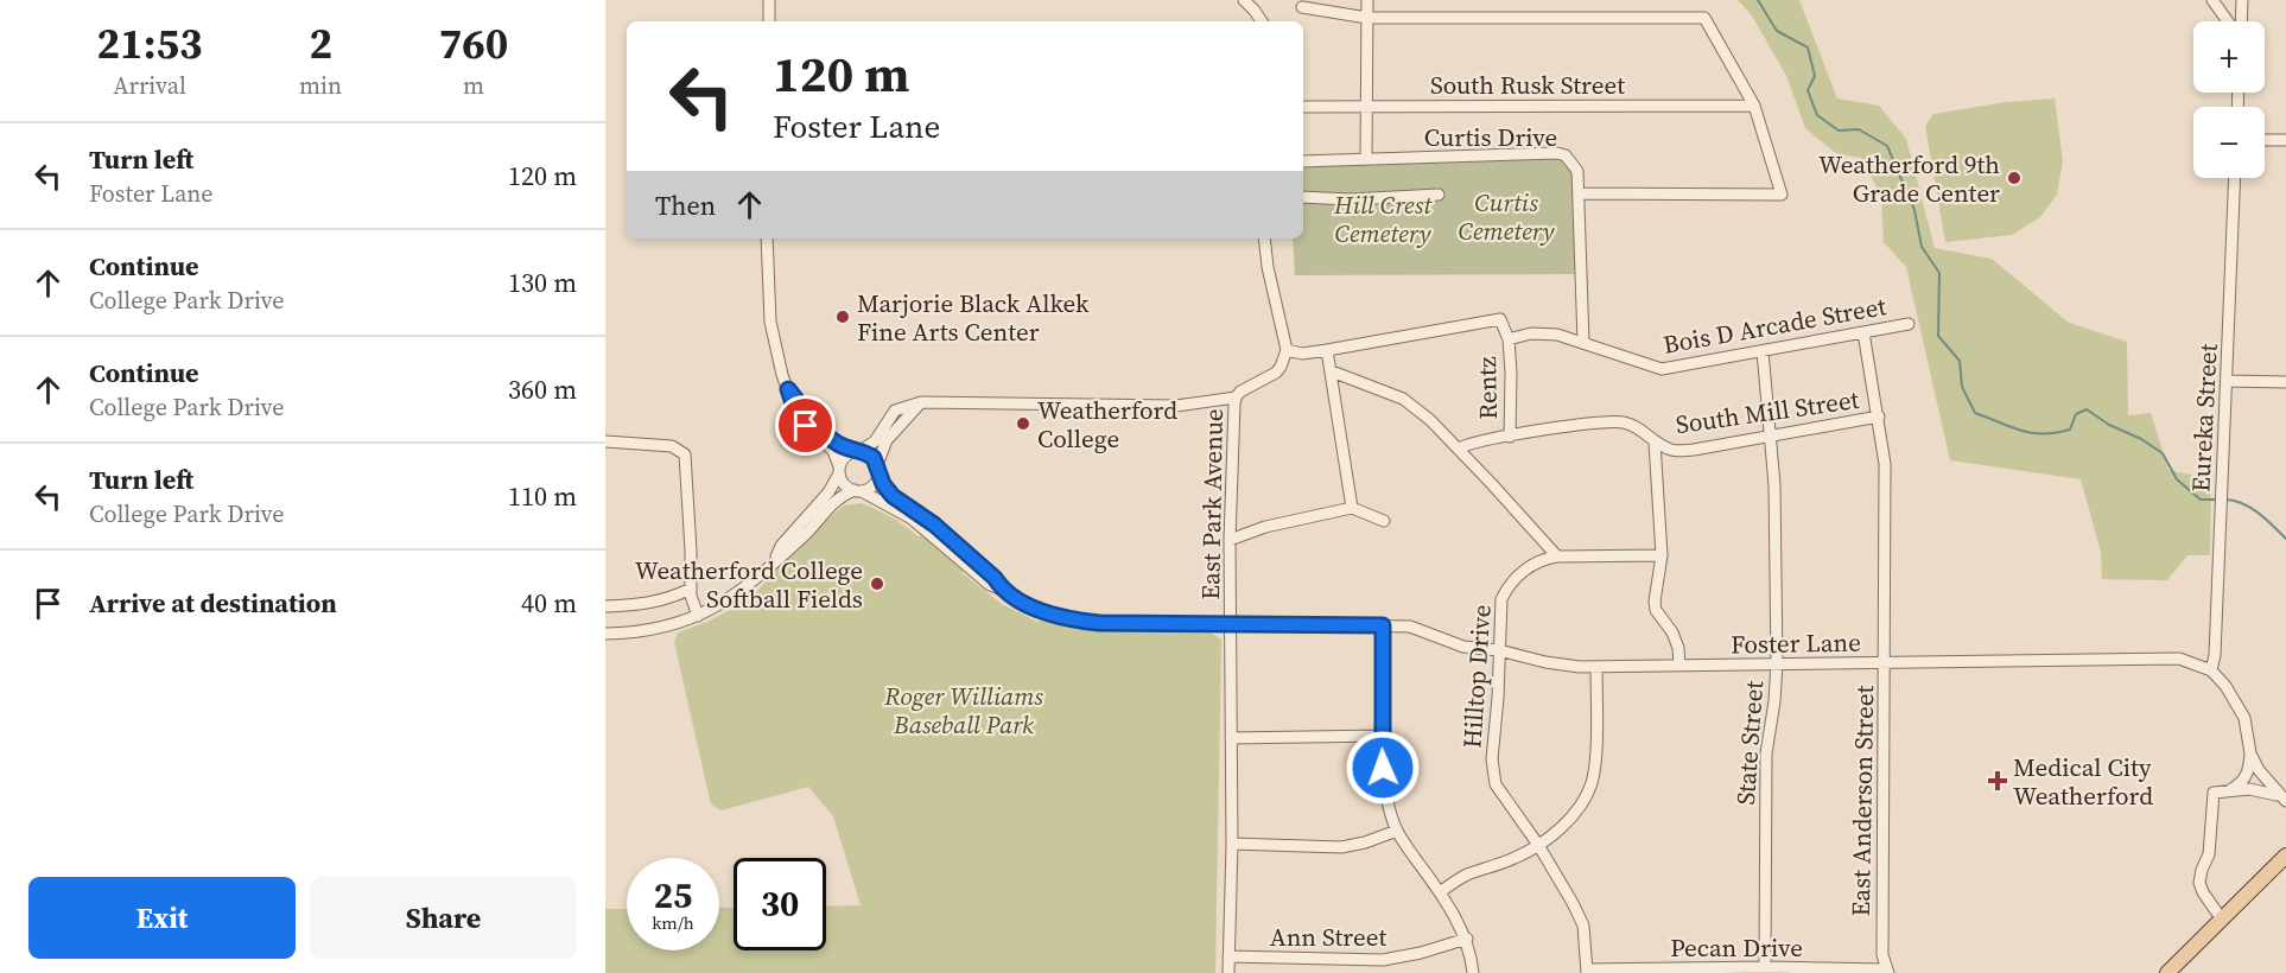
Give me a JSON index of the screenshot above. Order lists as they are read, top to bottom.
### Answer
{
  "streets": {
    "street": [
      "South Rusk Street",
      "Curtis Drive",
      "Bois D Arcade Street",
      "Rentz",
      "South Mill Street",
      "Eureka Street",
      "East Park Avenue",
      "Foster Lane",
      "Hilltop Drive",
      "State Street",
      "East Anderson Street",
      "Ann Street",
      "Pecan Drive"
    ]
  },
  "crossings": [
    ["Curtis Drive", "Bois D Arcade Street"],
    ["Bois D Arcade Street", "Rentz"],
    ["Bois D Arcade Street", "State Street"],
    ["Bois D Arcade Street", "East Anderson Street"],
    ["Rentz", "South Mill Street"],
    ["South Mill Street", "State Street"],
    ["South Mill Street", "East Anderson Street"],
    ["Eureka Street", "Foster Lane"],
    ["East Park Avenue", "Foster Lane"],
    ["East Park Avenue", "Ann Street"],
    ["Foster Lane", "Hilltop Drive"],
    ["Foster Lane", "State Street"],
    ["Foster Lane", "East Anderson Street"],
    ["Hilltop Drive", "Pecan Drive"],
    ["State Street", "Pecan Drive"],
    ["East Anderson Street", "Pecan Drive"]
  ],
  "parks": ["Curtis Cemetery", "Hill Crest Cemetery", "Roger Williams Baseball Park"],
  "places": {
    "other": [
      "Weatherford 9th Grade Center",
      "Marjorie Black Alkek Fine Arts Center",
      "Weatherford College",
      "Weatherford College Softball Fields"
    ],
    "health": ["Medical City Weatherford"]
  },
  "page": {
    "eta": [
      "21:53",
      "Arrival",
      "2",
      "min",
      "760",
      "m"
    ],
    "map_buttons": ["+", "−"],
    "turn": ["120 m", "Foster Lane"],
    "list": [
      {
        "name": "Turn left",
        "note": "Foster Lane",
        "value": "120 m"
      },
      {
        "name": "Continue",
        "note": "College Park Drive",
        "value": "130 m"
      },
      {
        "name": "Continue",
        "note": "College Park Drive",
        "value": "360 m"
      },
      {
        "name": "Turn left",
        "note": "College Park Drive",
        "value": "110 m"
      },
      {
        "name": "Arrive at destination",
        "value": "40 m"
      }
    ],
    "then": "Then",
    "speed": "25 km/h",
    "limit": "30",
    "buttons": ["Exit", "Share"]
  }
}
